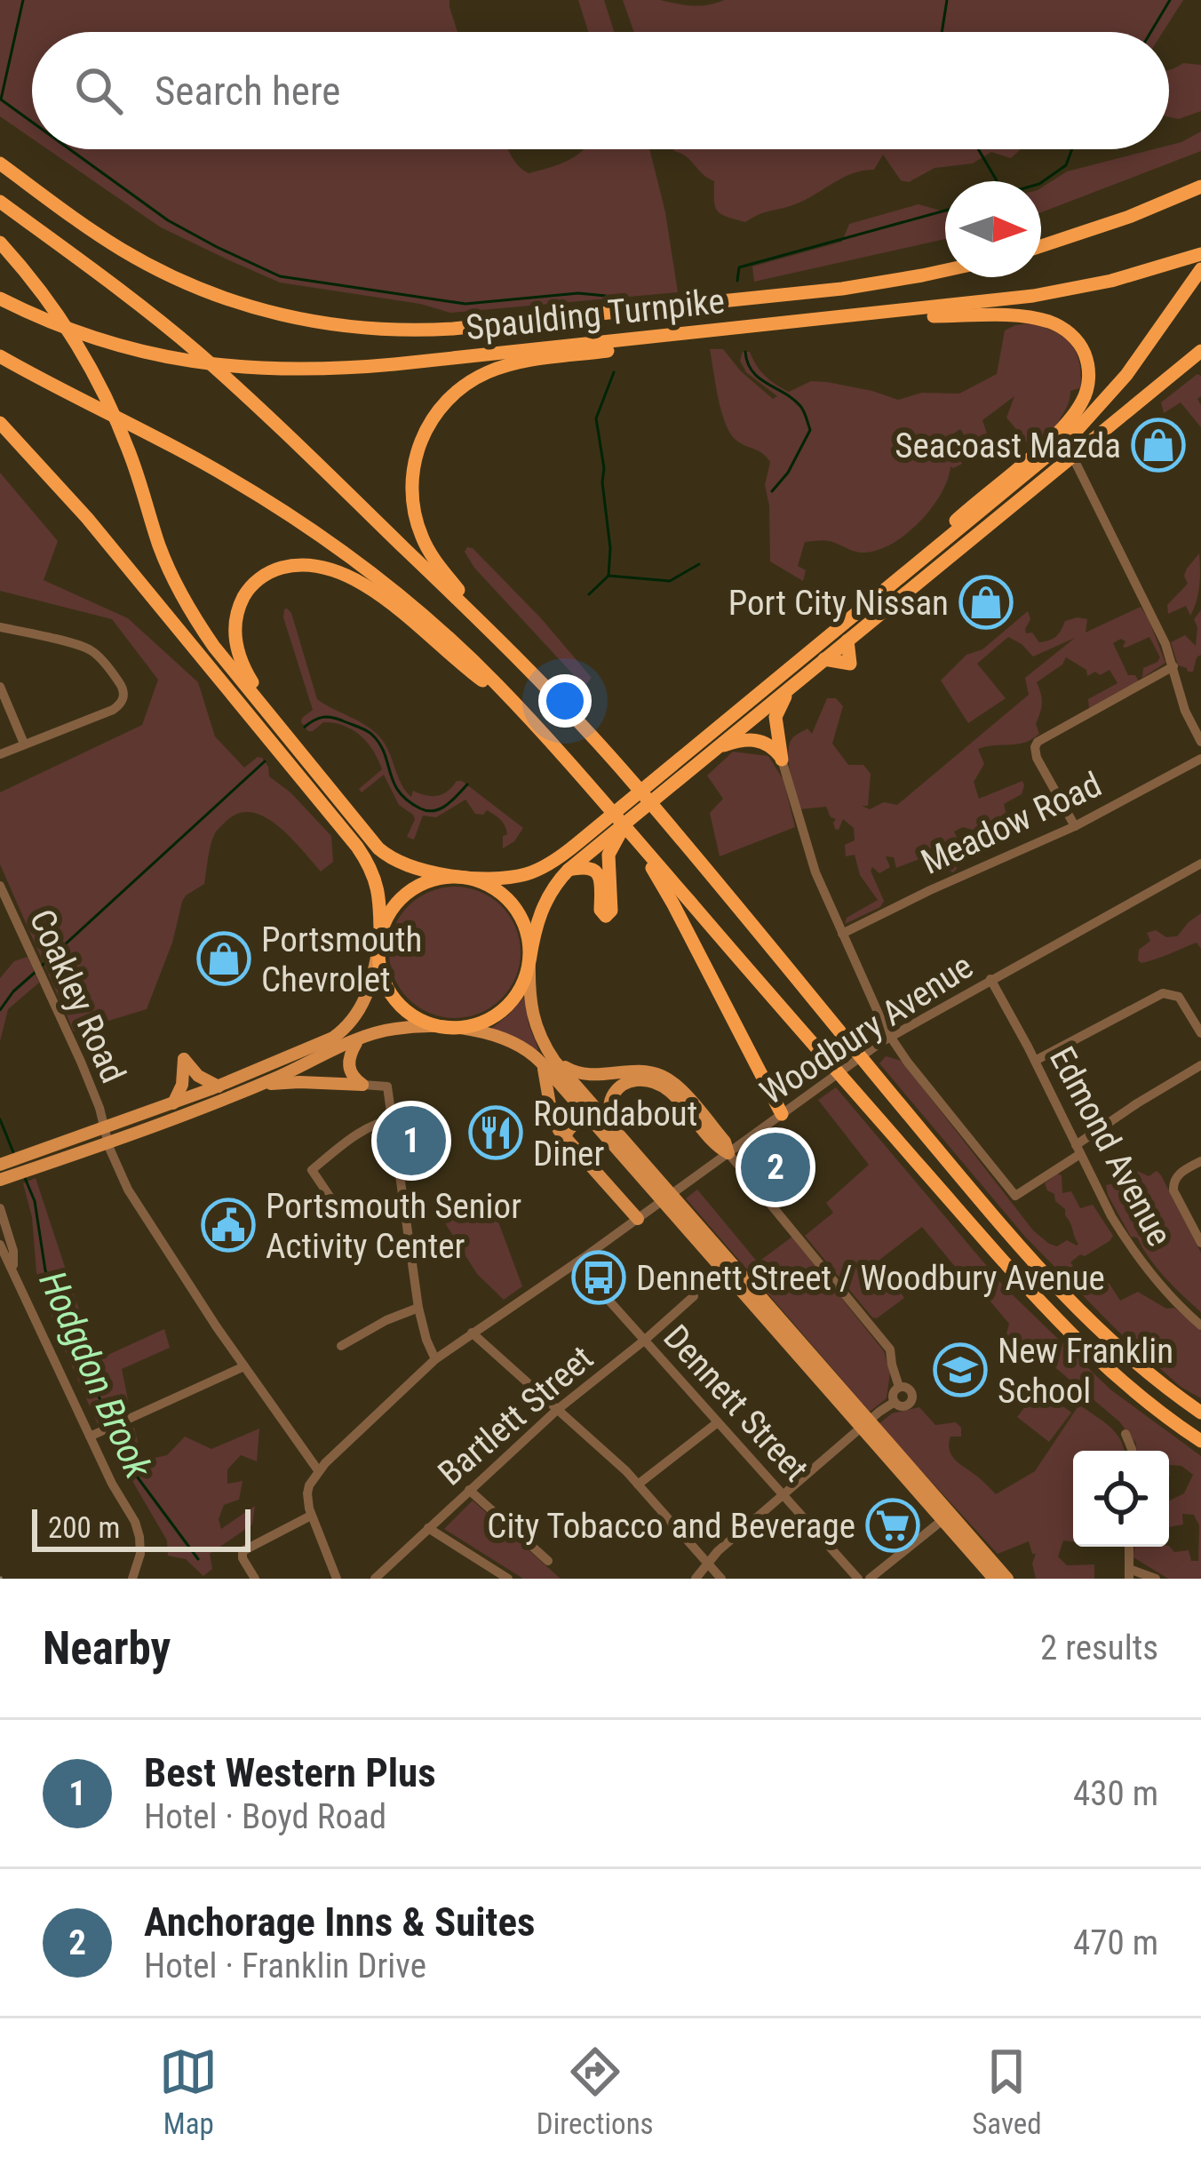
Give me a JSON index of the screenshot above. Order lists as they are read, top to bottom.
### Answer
{
  "streets": {
    "highway": ["Spaulding Turnpike"],
    "street": [
      "Meadow Road",
      "Coakley Road",
      "Woodbury Avenue",
      "Edmond Avenue",
      "Dennett Street",
      "Bartlett Street"
    ]
  },
  "crossings": [
    ["Coakley Road", "Woodbury Avenue"],
    ["Woodbury Avenue", "Edmond Avenue"],
    ["Woodbury Avenue", "Dennett Street"],
    ["Dennett Street", "Bartlett Street"]
  ],
  "water": ["Hodgdon Brook"],
  "places": {
    "shop": ["Seacoast Mazda", "Port City Nissan", "Portsmouth Chevrolet"],
    "restaurant": ["Roundabout Diner"],
    "public building": ["Portsmouth Senior Activity Center"],
    "bus stop": ["Dennett Street / Woodbury Avenue"],
    "school or university": ["New Franklin School"],
    "supermarket": ["City Tobacco and Beverage"]
  },
  "scale_bar": "200 m",
  "north": "right",
  "page": {
    "search": "Search here",
    "pins": ["1", "2"],
    "scale": "200 m",
    "heading": ["Nearby", "2 results"],
    "list": [
      {
        "mark": "1",
        "name": "Best Western Plus",
        "note": "Hotel · Boyd Road",
        "value": "430 m"
      },
      {
        "mark": "2",
        "name": "Anchorage Inns & Suites",
        "note": "Hotel · Franklin Drive",
        "value": "470 m"
      }
    ],
    "nav": ["Map", "Directions", "Saved"]
  }
}
